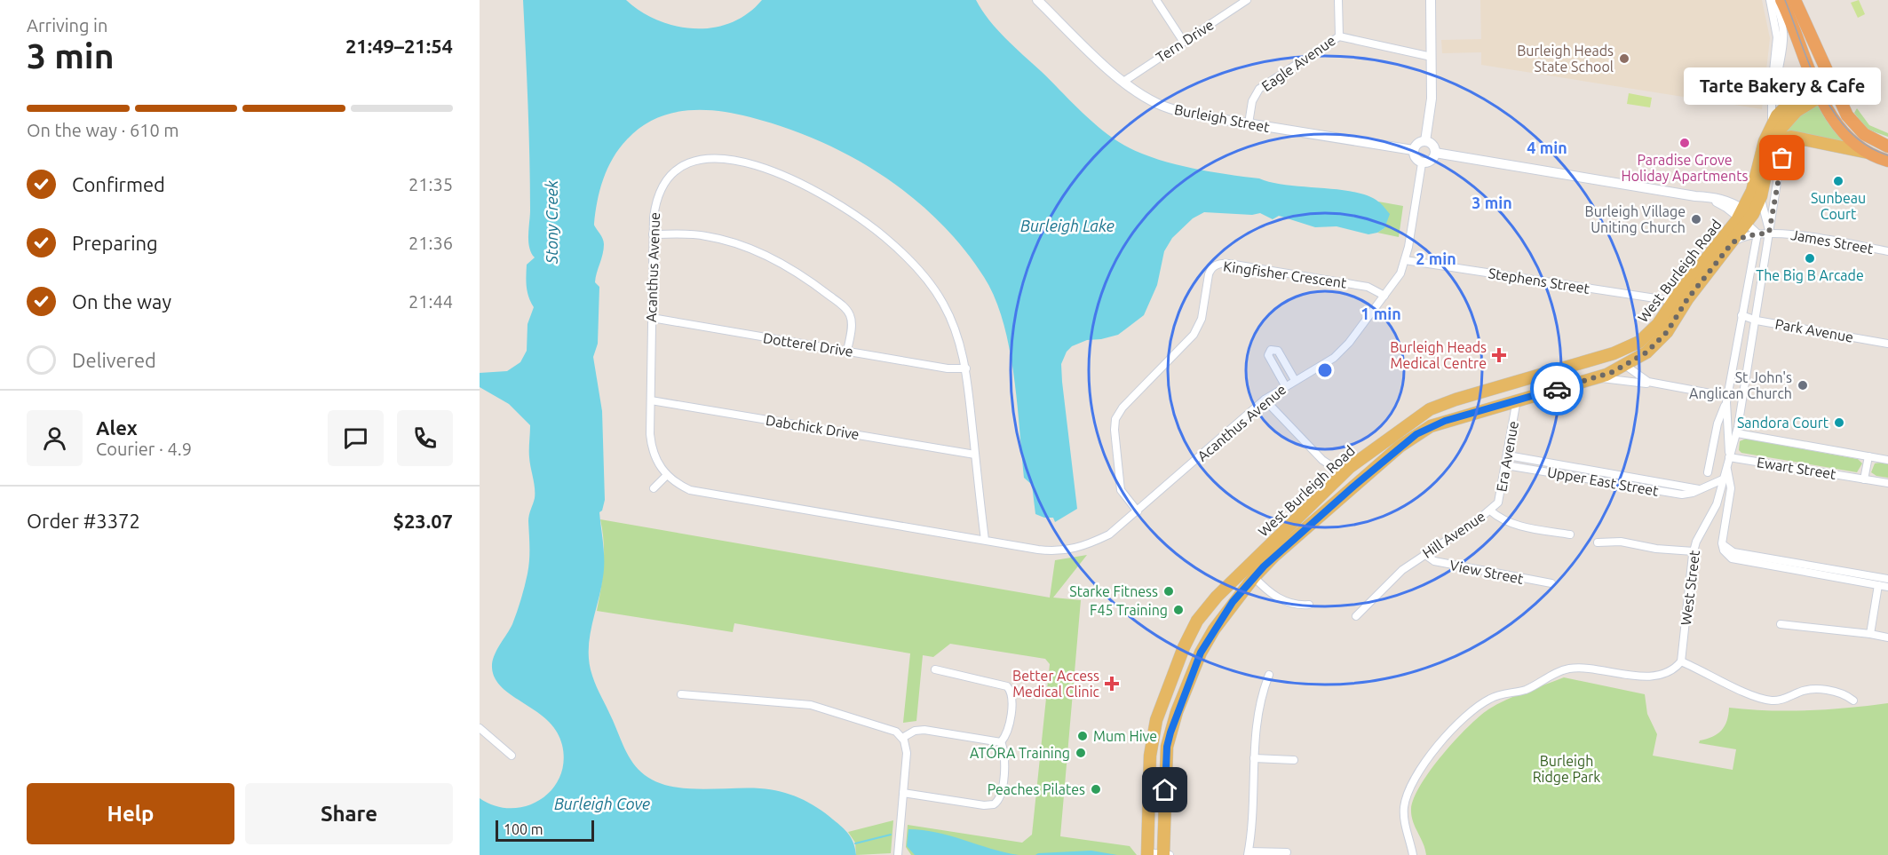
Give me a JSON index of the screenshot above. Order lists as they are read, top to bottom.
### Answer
{
  "streets": {
    "main road": ["West Burleigh Road"],
    "street": [
      "Tern Drive",
      "Eagle Avenue",
      "Burleigh Street",
      "James Street",
      "Acanthus Avenue",
      "Kingfisher Crescent",
      "Stephens Street",
      "Park Avenue",
      "Dotterel Drive",
      "Dabchick Drive",
      "Era Avenue",
      "Ewart Street",
      "Upper East Street",
      "Hill Avenue",
      "View Street",
      "West Street"
    ]
  },
  "crossings": [
    ["Tern Drive", "Burleigh Street"],
    ["Eagle Avenue", "Burleigh Street"],
    ["Burleigh Street", "Acanthus Avenue"],
    ["James Street", "West Burleigh Road"],
    ["James Street", "West Street"],
    ["Acanthus Avenue", "Kingfisher Crescent"],
    ["Acanthus Avenue", "Stephens Street"],
    ["Acanthus Avenue", "Dotterel Drive"],
    ["Acanthus Avenue", "Dabchick Drive"],
    ["West Burleigh Road", "Stephens Street"],
    ["West Burleigh Road", "Era Avenue"],
    ["West Burleigh Road", "West Street"],
    ["Park Avenue", "West Street"],
    ["Era Avenue", "Upper East Street"],
    ["Era Avenue", "Hill Avenue"],
    ["Ewart Street", "West Street"],
    ["Upper East Street", "West Street"],
    ["Hill Avenue", "View Street"]
  ],
  "water": ["Stony Creek", "Burleigh Lake", "Burleigh Cove"],
  "parks": ["Burleigh Ridge Park"],
  "places": {
    "other": [
      "Burleigh Heads State School",
      "Paradise Grove Holiday Apartments",
      "Tarte Bakery & Cafe",
      "Sunbeau Court",
      "Burleigh Village Uniting Church",
      "The Big B Arcade",
      "St John's Anglican Church",
      "Sandora Court",
      "Starke Fitness",
      "F45 Training",
      "Mum Hive",
      "ATÓRA Training",
      "Peaches Pilates"
    ],
    "health": ["Burleigh Heads Medical Centre", "Better Access Medical Clinic"]
  },
  "scale_bar": "100 m",
  "page": {
    "heading": ["3 min", "Arriving in", "21:49–21:54"],
    "panel": [
      "Alex",
      "Courier · 4.9",
      "Order #3372",
      "$23.07"
    ],
    "bubble": "Tarte Bakery & Cafe",
    "bar": "On the way · 610 m",
    "list": [
      ["Confirmed", "21:35"],
      ["Preparing", "21:36"],
      ["On the way", "21:44"],
      "Delivered"
    ],
    "buttons": ["Help", "Share"],
    "scale": "100 m"
  },
  "rings": [
    "4 min",
    "3 min",
    "2 min",
    "1 min"
  ]
}
